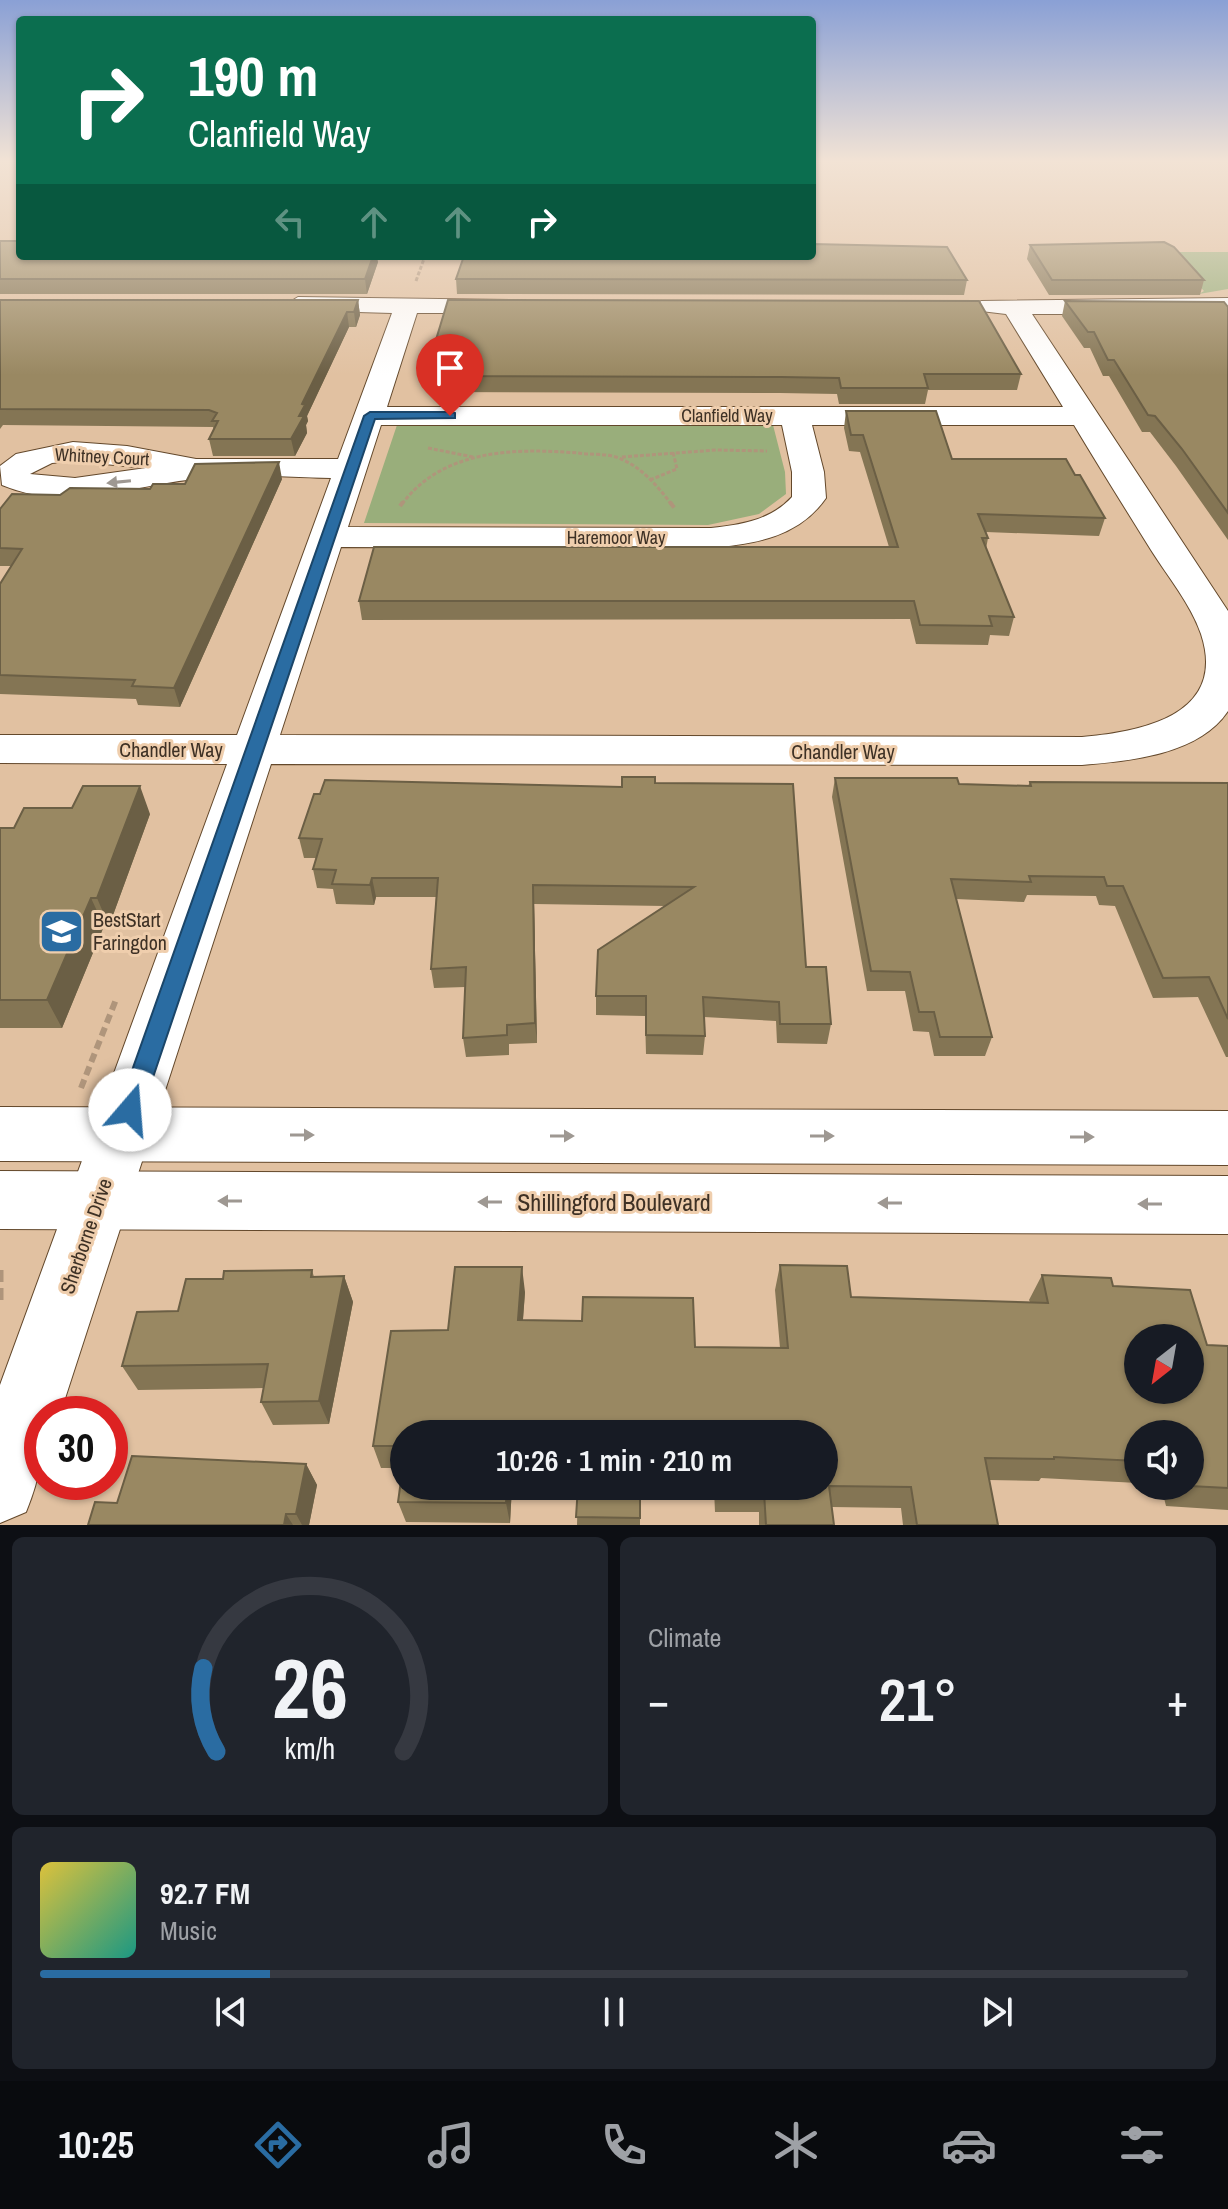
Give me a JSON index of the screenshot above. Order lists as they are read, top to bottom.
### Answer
{
  "streets": {
    "street": [
      "Clanfield Way",
      "Haremoor Way",
      "Chandler Way",
      "Shillingford Boulevard",
      "Sherborne Drive"
    ]
  },
  "crossings": [
    ["Clanfield Way", "Haremoor Way"],
    ["Clanfield Way", "Chandler Way"],
    ["Clanfield Way", "Sherborne Drive"],
    ["Haremoor Way", "Sherborne Drive"],
    ["Chandler Way", "Sherborne Drive"],
    ["Shillingford Boulevard", "Sherborne Drive"]
  ],
  "places": {
    "school or university": ["BestStart Faringdon"]
  },
  "north": "bottom left",
  "page": {
    "turn": ["190 m", "Clanfield Way"],
    "limit": "30",
    "trip": "10:26 · 1 min · 210 m",
    "tile": "Climate",
    "heat": ["−", "21°", "+"],
    "song": ["92.7 FM", "Music"],
    "tabs": "10:25",
    "gauge": ["26", "km/h"]
  }
}
